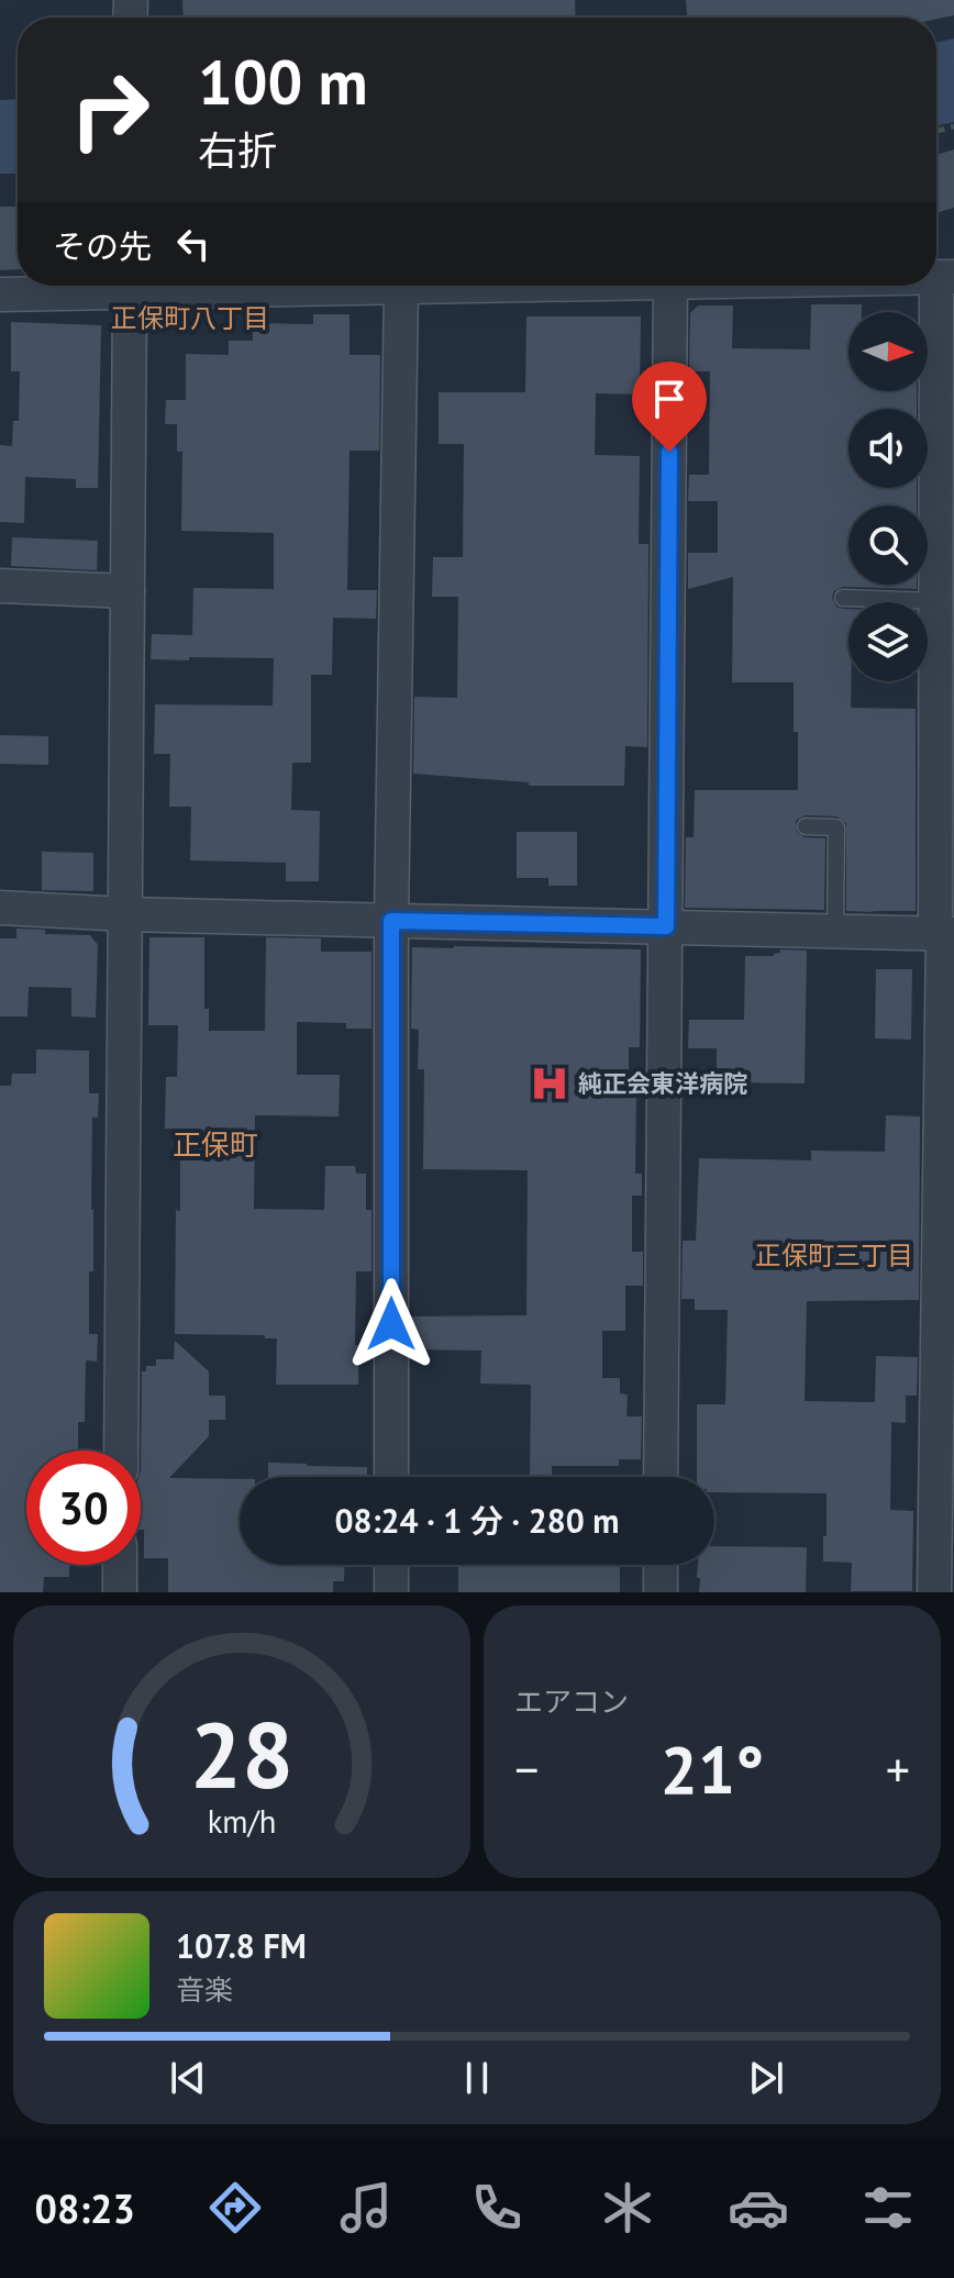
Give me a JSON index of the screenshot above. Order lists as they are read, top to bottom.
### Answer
{
  "districts": ["正保町八丁目", "正保町", "正保町三丁目"],
  "places": {
    "hospital": ["純正会東洋病院"]
  },
  "north": "right",
  "page": {
    "turn": ["100 m", "右折"],
    "then": "その先",
    "limit": "30",
    "trip": "08:24 · 1 分 · 280 m",
    "tile": "エアコン",
    "heat": ["−", "21°", "+"],
    "song": ["107.8 FM", "音楽"],
    "tabs": "08:23",
    "gauge": ["28", "km/h"]
  }
}
